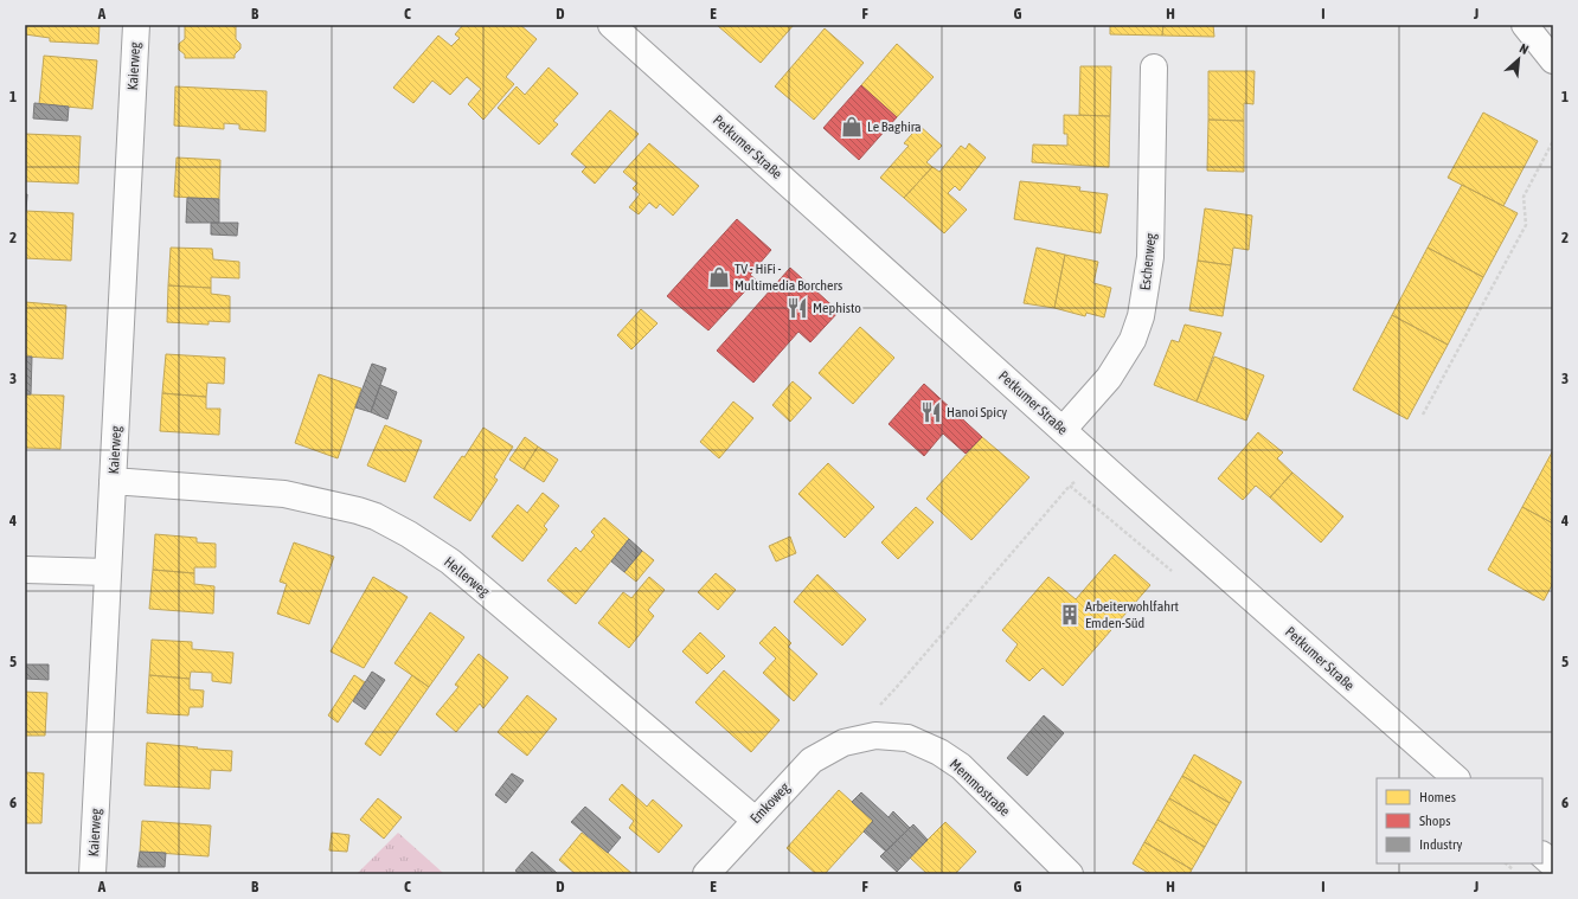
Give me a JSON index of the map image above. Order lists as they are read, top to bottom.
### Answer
{
  "streets": {
    "street": [
      "Kaierweg",
      "Petkumer Straße",
      "Eschenweg",
      "Hellerweg",
      "Memmostraße",
      "Emkoweg"
    ]
  },
  "crossings": [
    ["Kaierweg", "Hellerweg"],
    ["Petkumer Straße", "Eschenweg"],
    ["Hellerweg", "Emkoweg"],
    ["Memmostraße", "Emkoweg"]
  ],
  "places": {
    "shop": ["Le Baghira", "TV - HiFi - Multimedia Borchers"],
    "restaurant": ["Mephisto", "Hanoi Spicy"],
    "building": ["Arbeiterwohlfahrt Emden-Süd"]
  },
  "legend": ["Homes", "Shops", "Industry"],
  "north": "top right",
  "grid": {
    "columns": [
      "A",
      "B",
      "C",
      "D",
      "E",
      "F",
      "G",
      "H",
      "I",
      "J"
    ],
    "rows": [
      "1",
      "2",
      "3",
      "4",
      "5",
      "6"
    ]
  }
}
